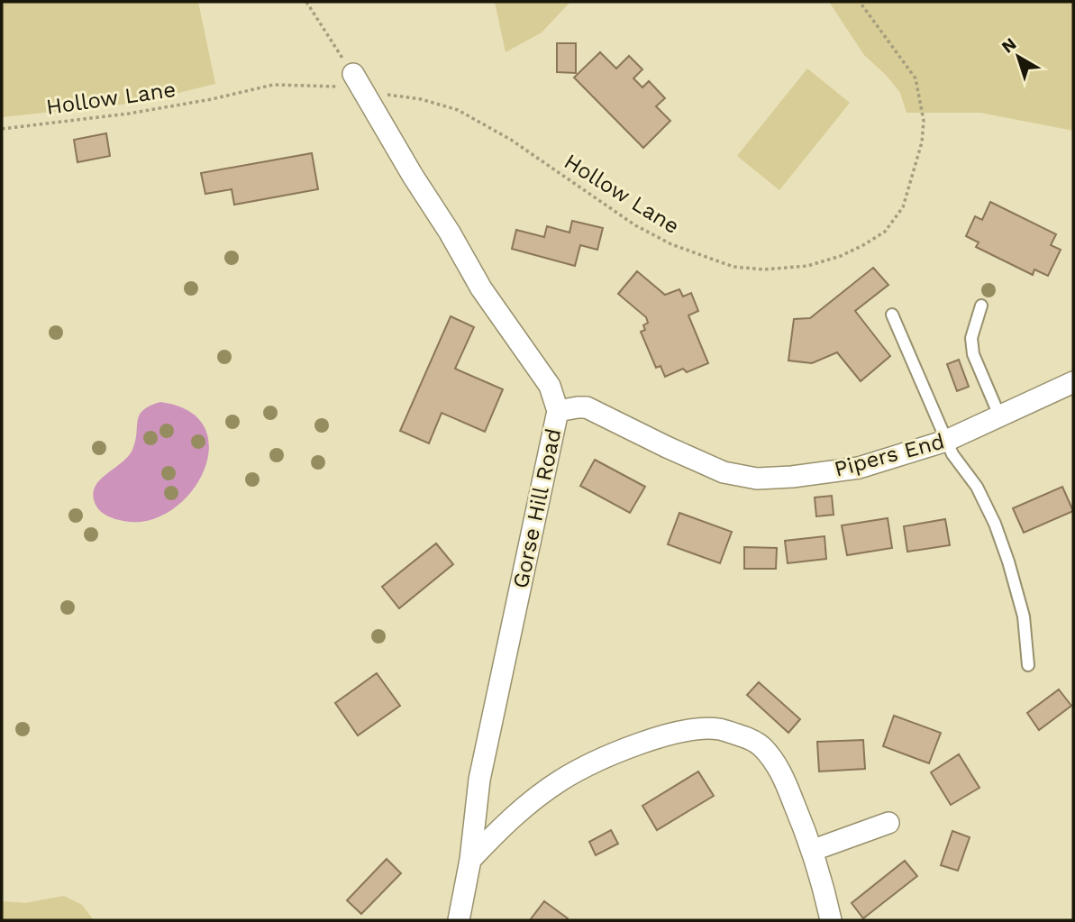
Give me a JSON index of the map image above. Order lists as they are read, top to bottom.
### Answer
{
  "streets": {
    "street": ["Pipers End", "Gorse Hill Road"],
    "path": ["Hollow Lane"]
  },
  "crossings": [
    ["Hollow Lane", "Gorse Hill Road"],
    ["Pipers End", "Gorse Hill Road"]
  ],
  "north": "top left"
}
